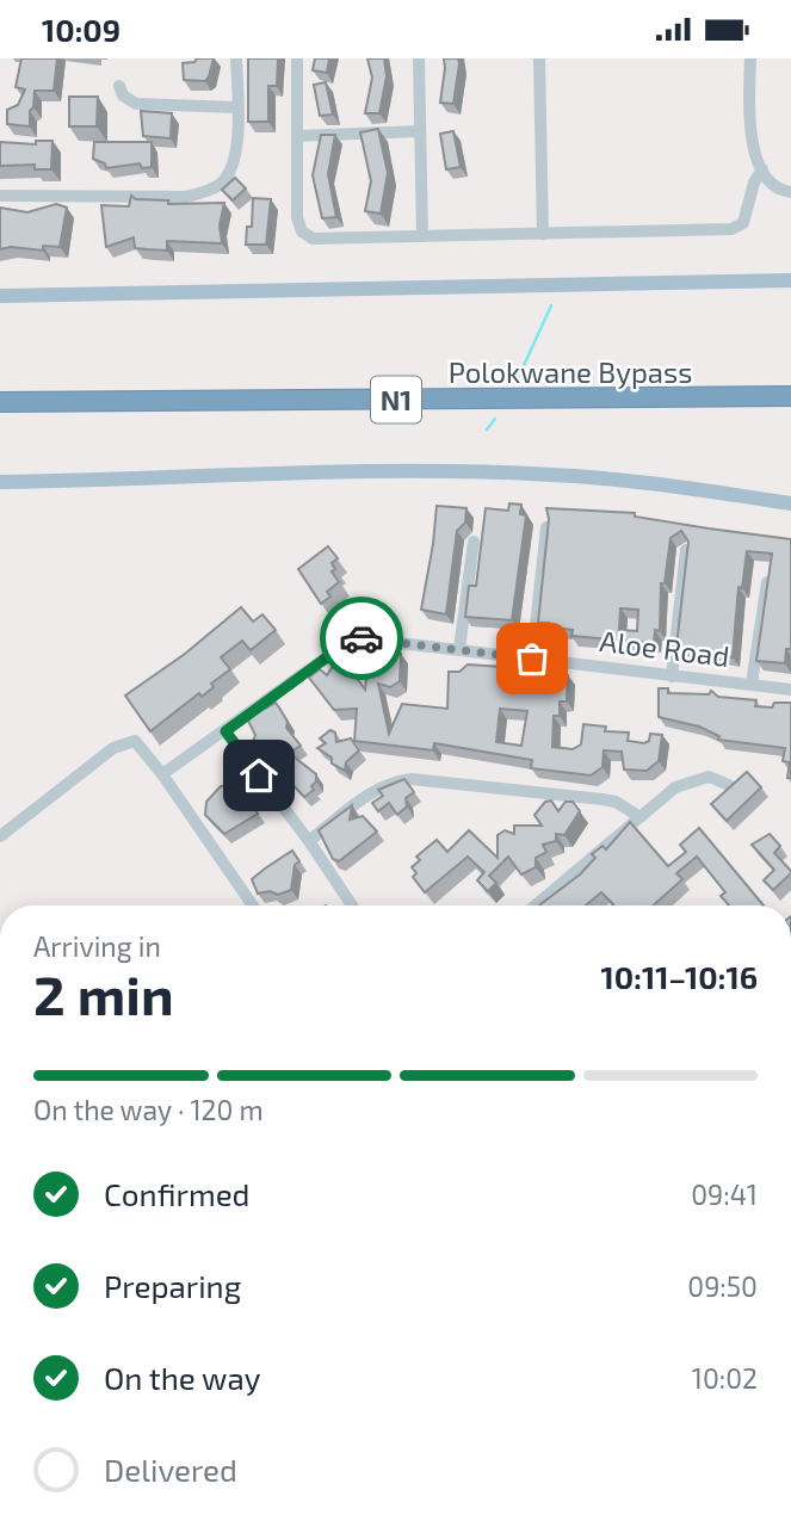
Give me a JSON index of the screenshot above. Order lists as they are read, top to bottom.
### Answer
{
  "streets": {
    "highway": ["Polokwane Bypass", "N1"],
    "street": ["Aloe Road"]
  },
  "page": {
    "status": "10:09",
    "heading": ["2 min", "Arriving in", "10:11–10:16"],
    "bar": "On the way · 120 m",
    "list": [
      ["Confirmed", "09:41"],
      ["Preparing", "09:50"],
      ["On the way", "10:02"],
      "Delivered"
    ]
  }
}
